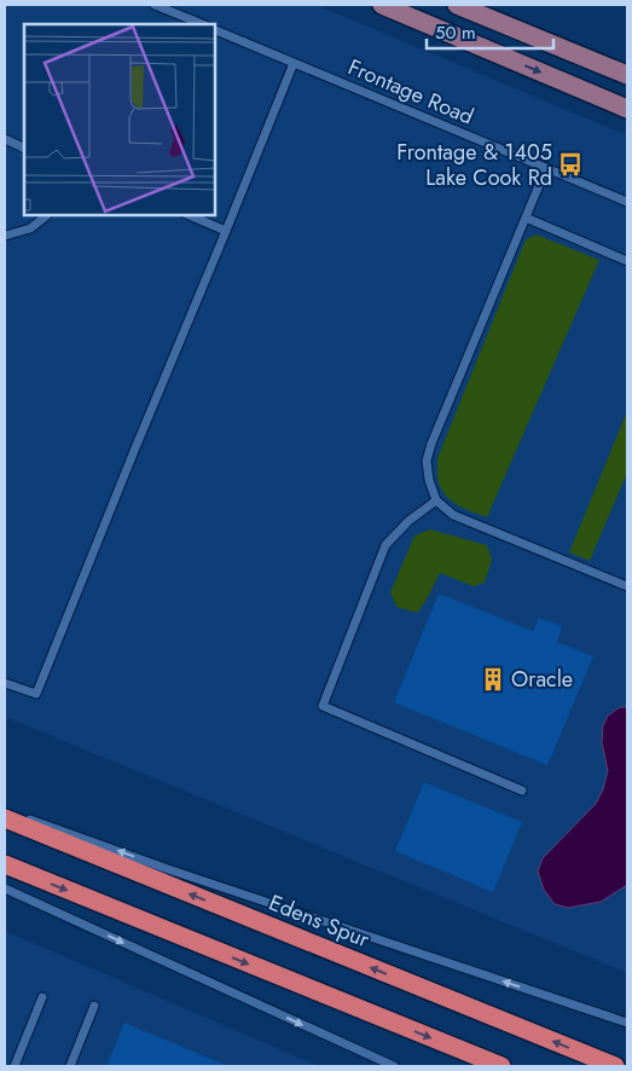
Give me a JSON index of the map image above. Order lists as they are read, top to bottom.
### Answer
{
  "streets": {
    "highway": ["Edens Spur"],
    "lane": ["Frontage Road"]
  },
  "places": {
    "bus stop": ["Frontage & 1405 Lake Cook Rd"],
    "building": ["Oracle"]
  },
  "scale_bar": "50 m"
}
